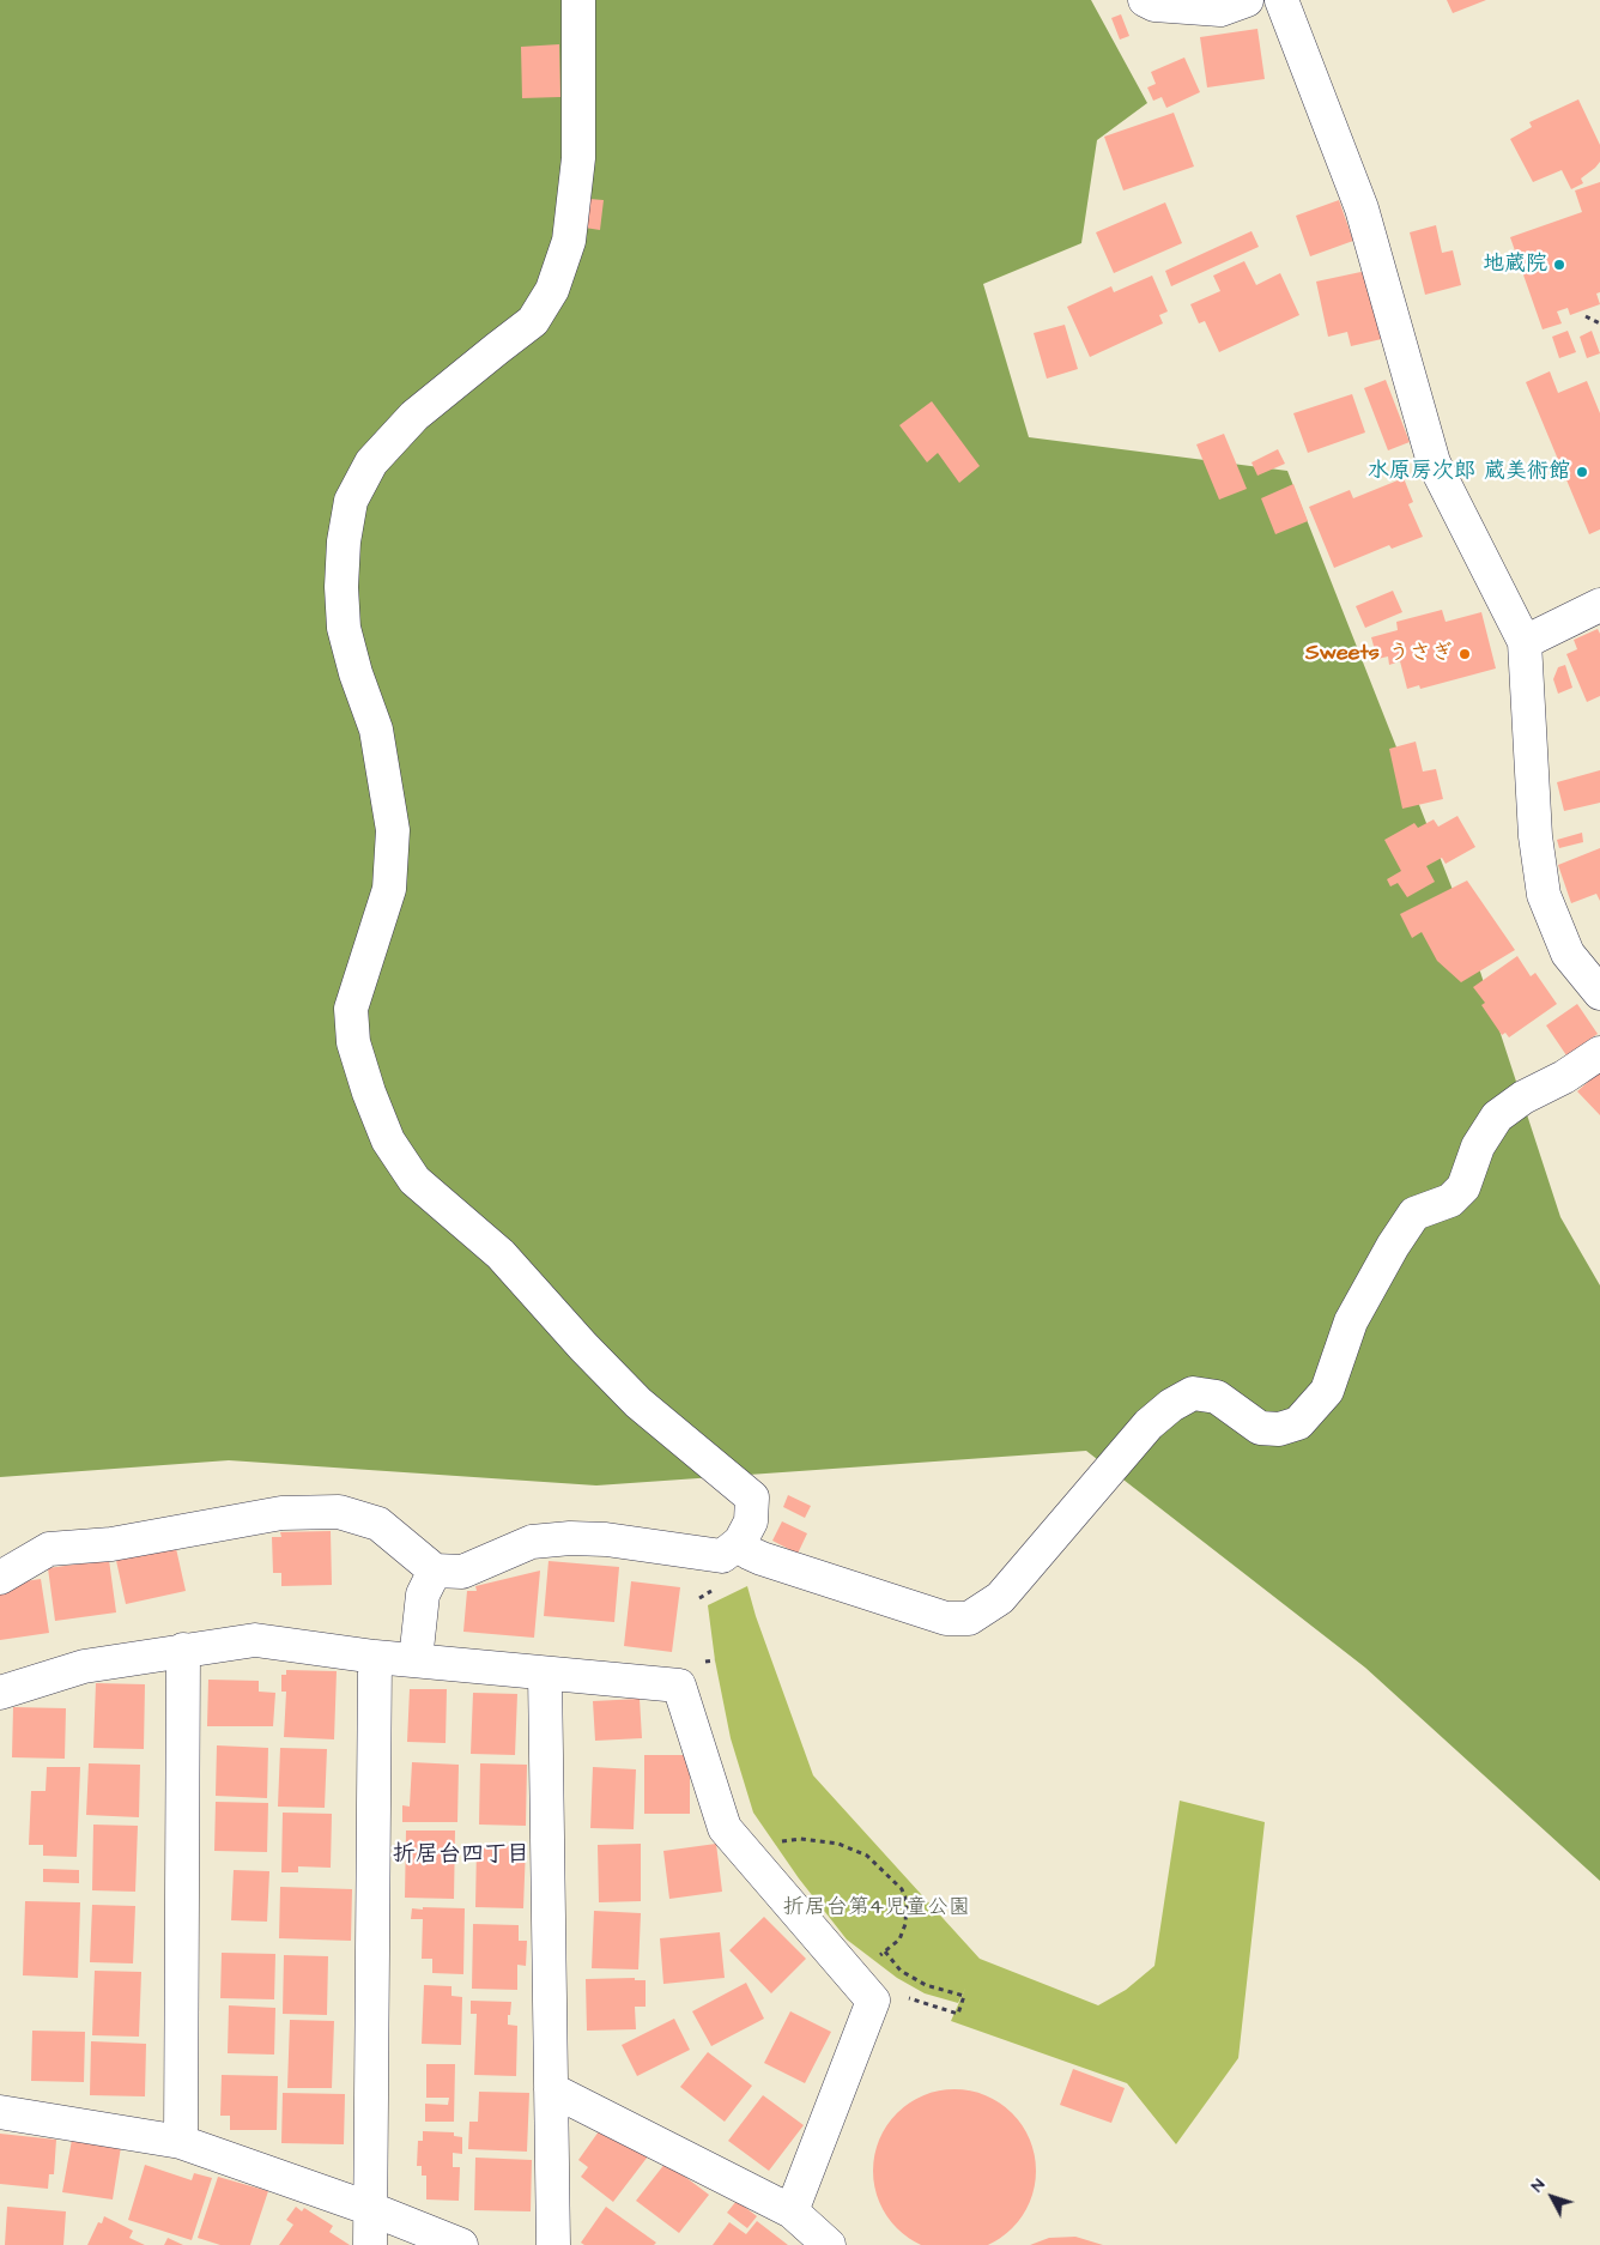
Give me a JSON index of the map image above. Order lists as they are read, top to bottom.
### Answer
{
  "districts": ["折居台四丁目"],
  "parks": ["折居台第4児童公園"],
  "places": ["地蔵院", "水原房次郎 蔵美術館", "Sweets うさぎ"],
  "north": "top left"
}
